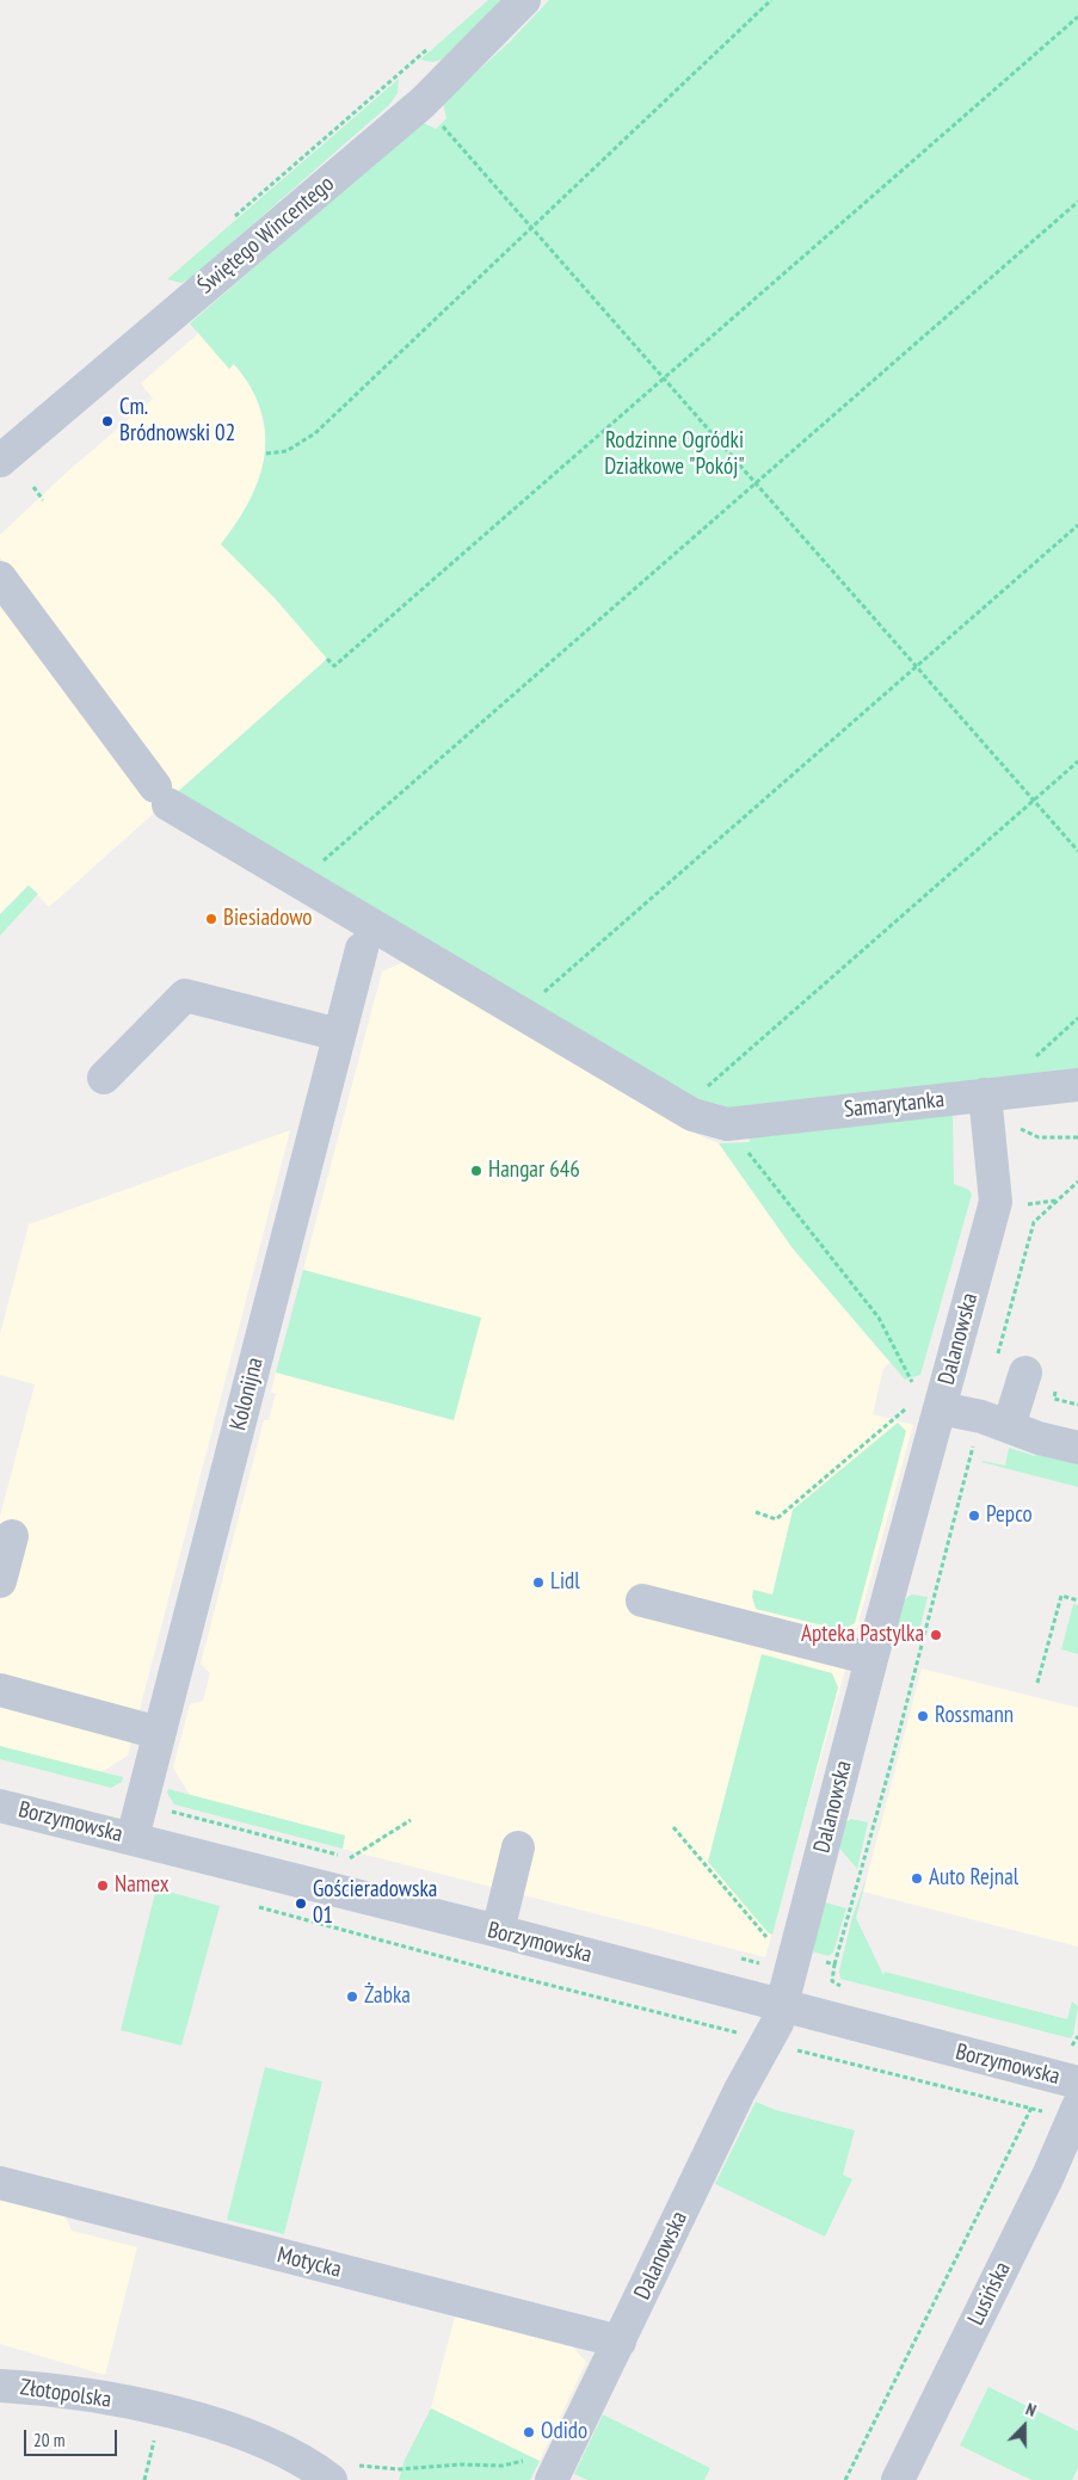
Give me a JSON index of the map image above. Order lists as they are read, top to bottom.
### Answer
{
  "streets": {
    "street": [
      "Świętego Wincentego",
      "Samarytanka",
      "Dalanowska",
      "Kolonijna",
      "Borzymowska",
      "Motycka",
      "Lusińska",
      "Złotopolska"
    ]
  },
  "crossings": [
    ["Samarytanka", "Dalanowska"],
    ["Dalanowska", "Borzymowska"],
    ["Dalanowska", "Motycka"],
    ["Kolonijna", "Borzymowska"]
  ],
  "parks": ["Rodzinne Ogródki Działkowe \"Pokój\""],
  "places": [
    "Cm. Bródnowski 02",
    "Biesiadowo",
    "Hangar 646",
    "Pepco",
    "Lidl",
    "Apteka Pastylka",
    "Rossmann",
    "Auto Rejnal",
    "Namex",
    "Gościeradowska 01",
    "Żabka",
    "Odido"
  ],
  "scale_bar": "20 m",
  "north": "top"
}
